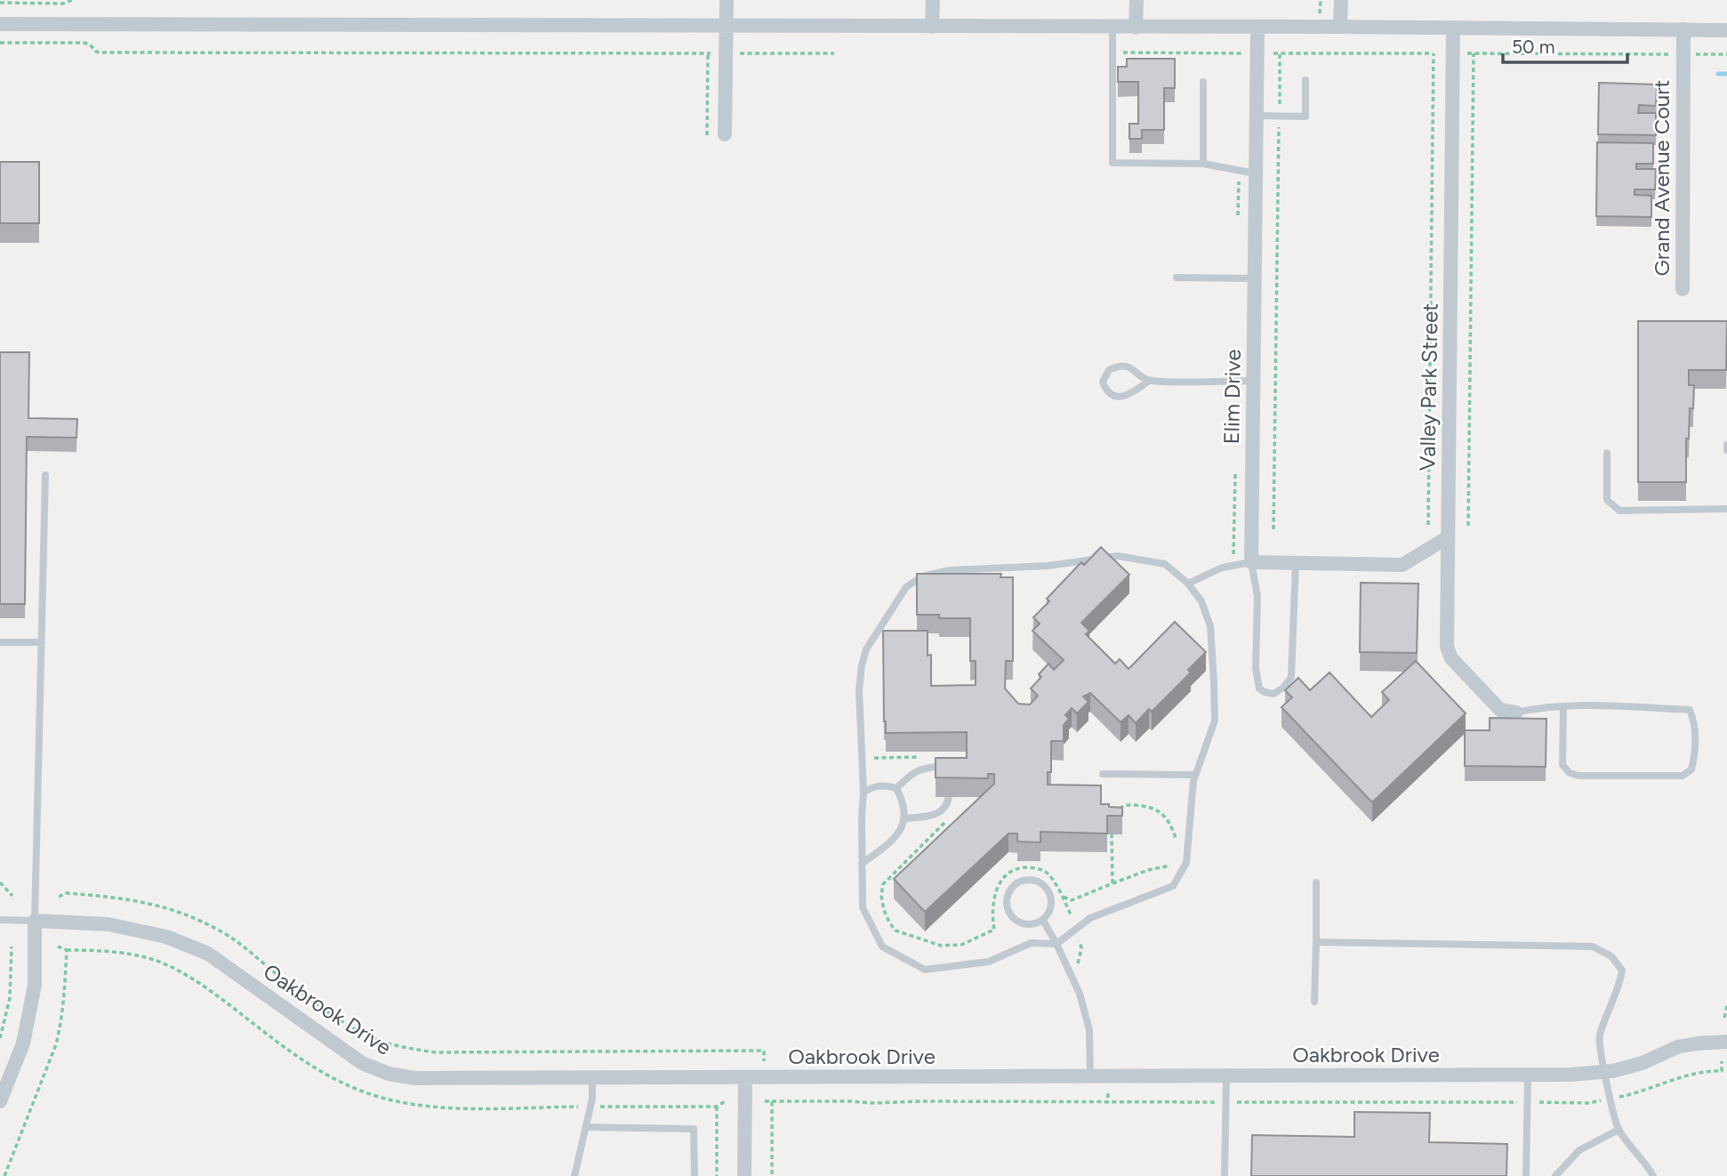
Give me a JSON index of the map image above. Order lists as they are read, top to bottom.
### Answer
{
  "streets": {
    "street": [
      "Grand Avenue Court",
      "Valley Park Street",
      "Elim Drive",
      "Oakbrook Drive"
    ]
  },
  "scale_bar": "50 m"
}
